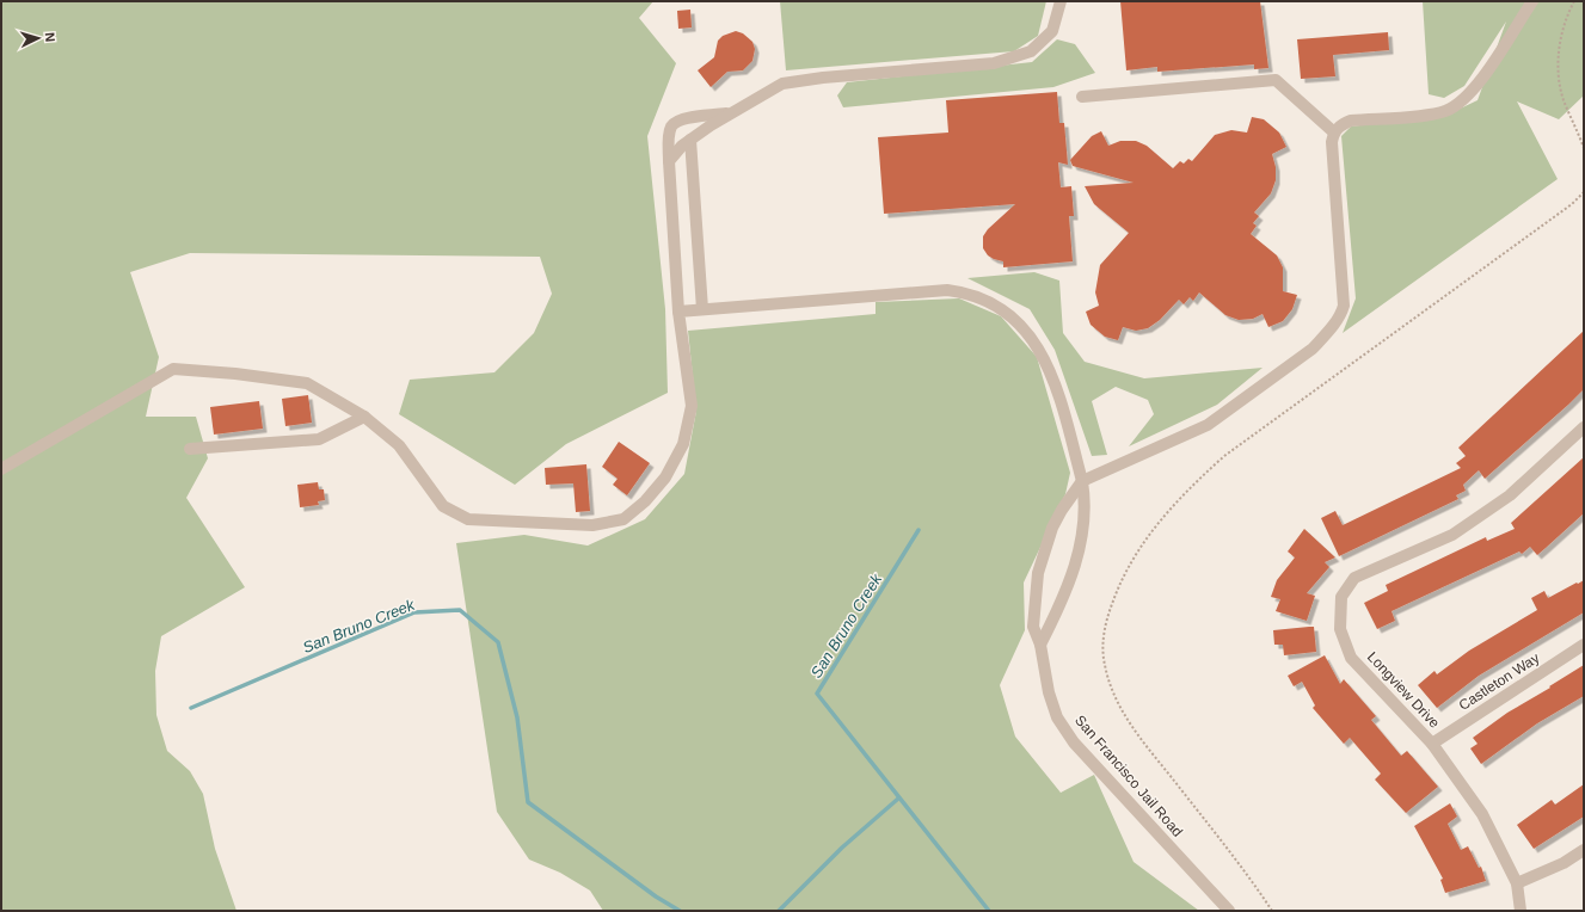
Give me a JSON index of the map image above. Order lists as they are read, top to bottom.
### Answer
{
  "streets": {
    "street": ["Castleton Way", "Longview Drive", "San Francisco Jail Road"]
  },
  "crossings": [
    ["Castleton Way", "Longview Drive"]
  ],
  "water": ["San Bruno Creek"],
  "north": "right"
}
